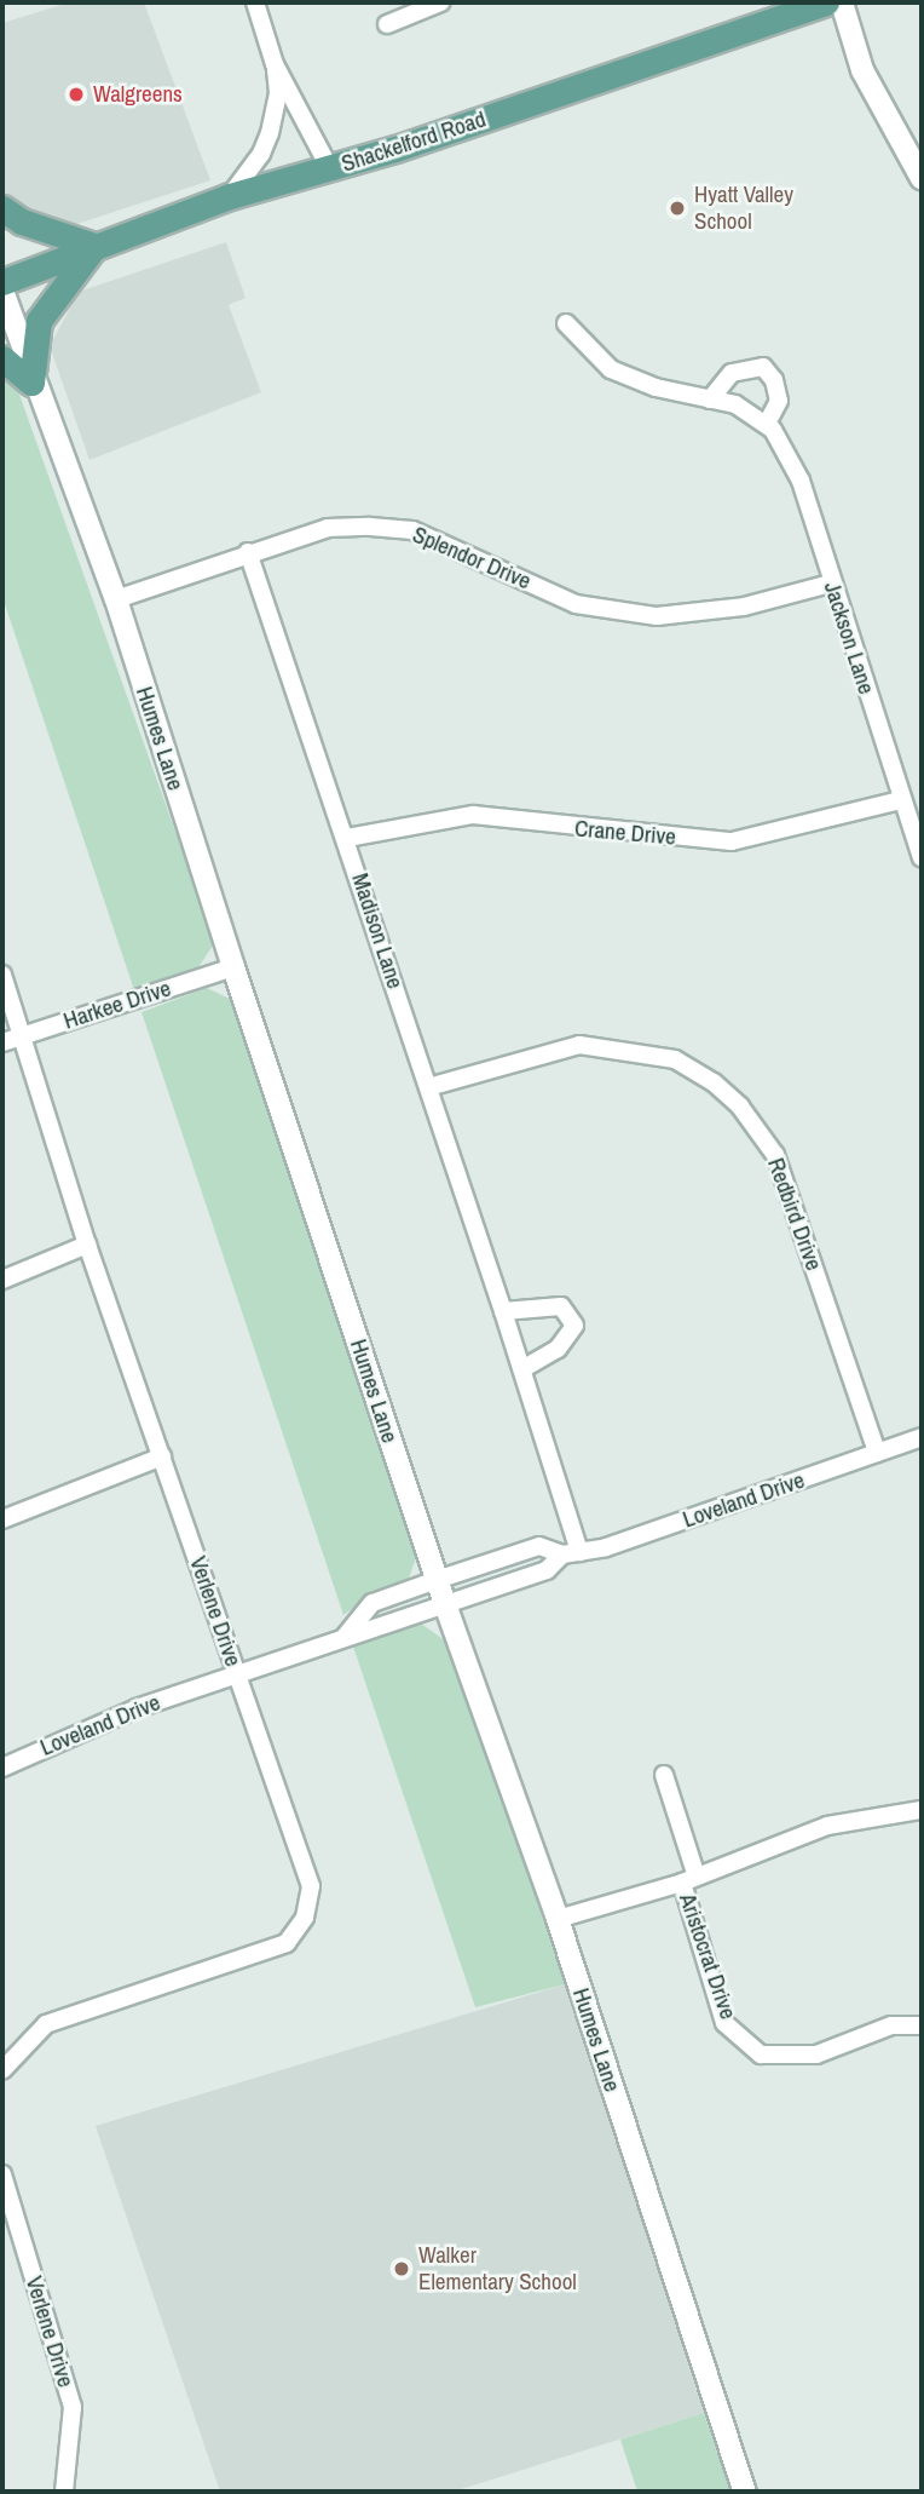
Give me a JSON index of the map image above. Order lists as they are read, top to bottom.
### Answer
{
  "streets": {
    "main road": ["Shackelford Road"],
    "street": [
      "Splendor Drive",
      "Jackson Lane",
      "Humes Lane",
      "Crane Drive",
      "Madison Lane",
      "Harkee Drive",
      "Redbird Drive",
      "Loveland Drive",
      "Verlene Drive",
      "Aristocrat Drive"
    ]
  },
  "crossings": [
    ["Splendor Drive", "Jackson Lane"],
    ["Splendor Drive", "Humes Lane"],
    ["Splendor Drive", "Madison Lane"],
    ["Jackson Lane", "Crane Drive"],
    ["Humes Lane", "Harkee Drive"],
    ["Humes Lane", "Loveland Drive"],
    ["Crane Drive", "Madison Lane"],
    ["Madison Lane", "Redbird Drive"],
    ["Madison Lane", "Loveland Drive"],
    ["Harkee Drive", "Verlene Drive"],
    ["Redbird Drive", "Loveland Drive"],
    ["Loveland Drive", "Verlene Drive"]
  ],
  "places": ["Walgreens", "Hyatt Valley School", "Walker Elementary School"]
}
